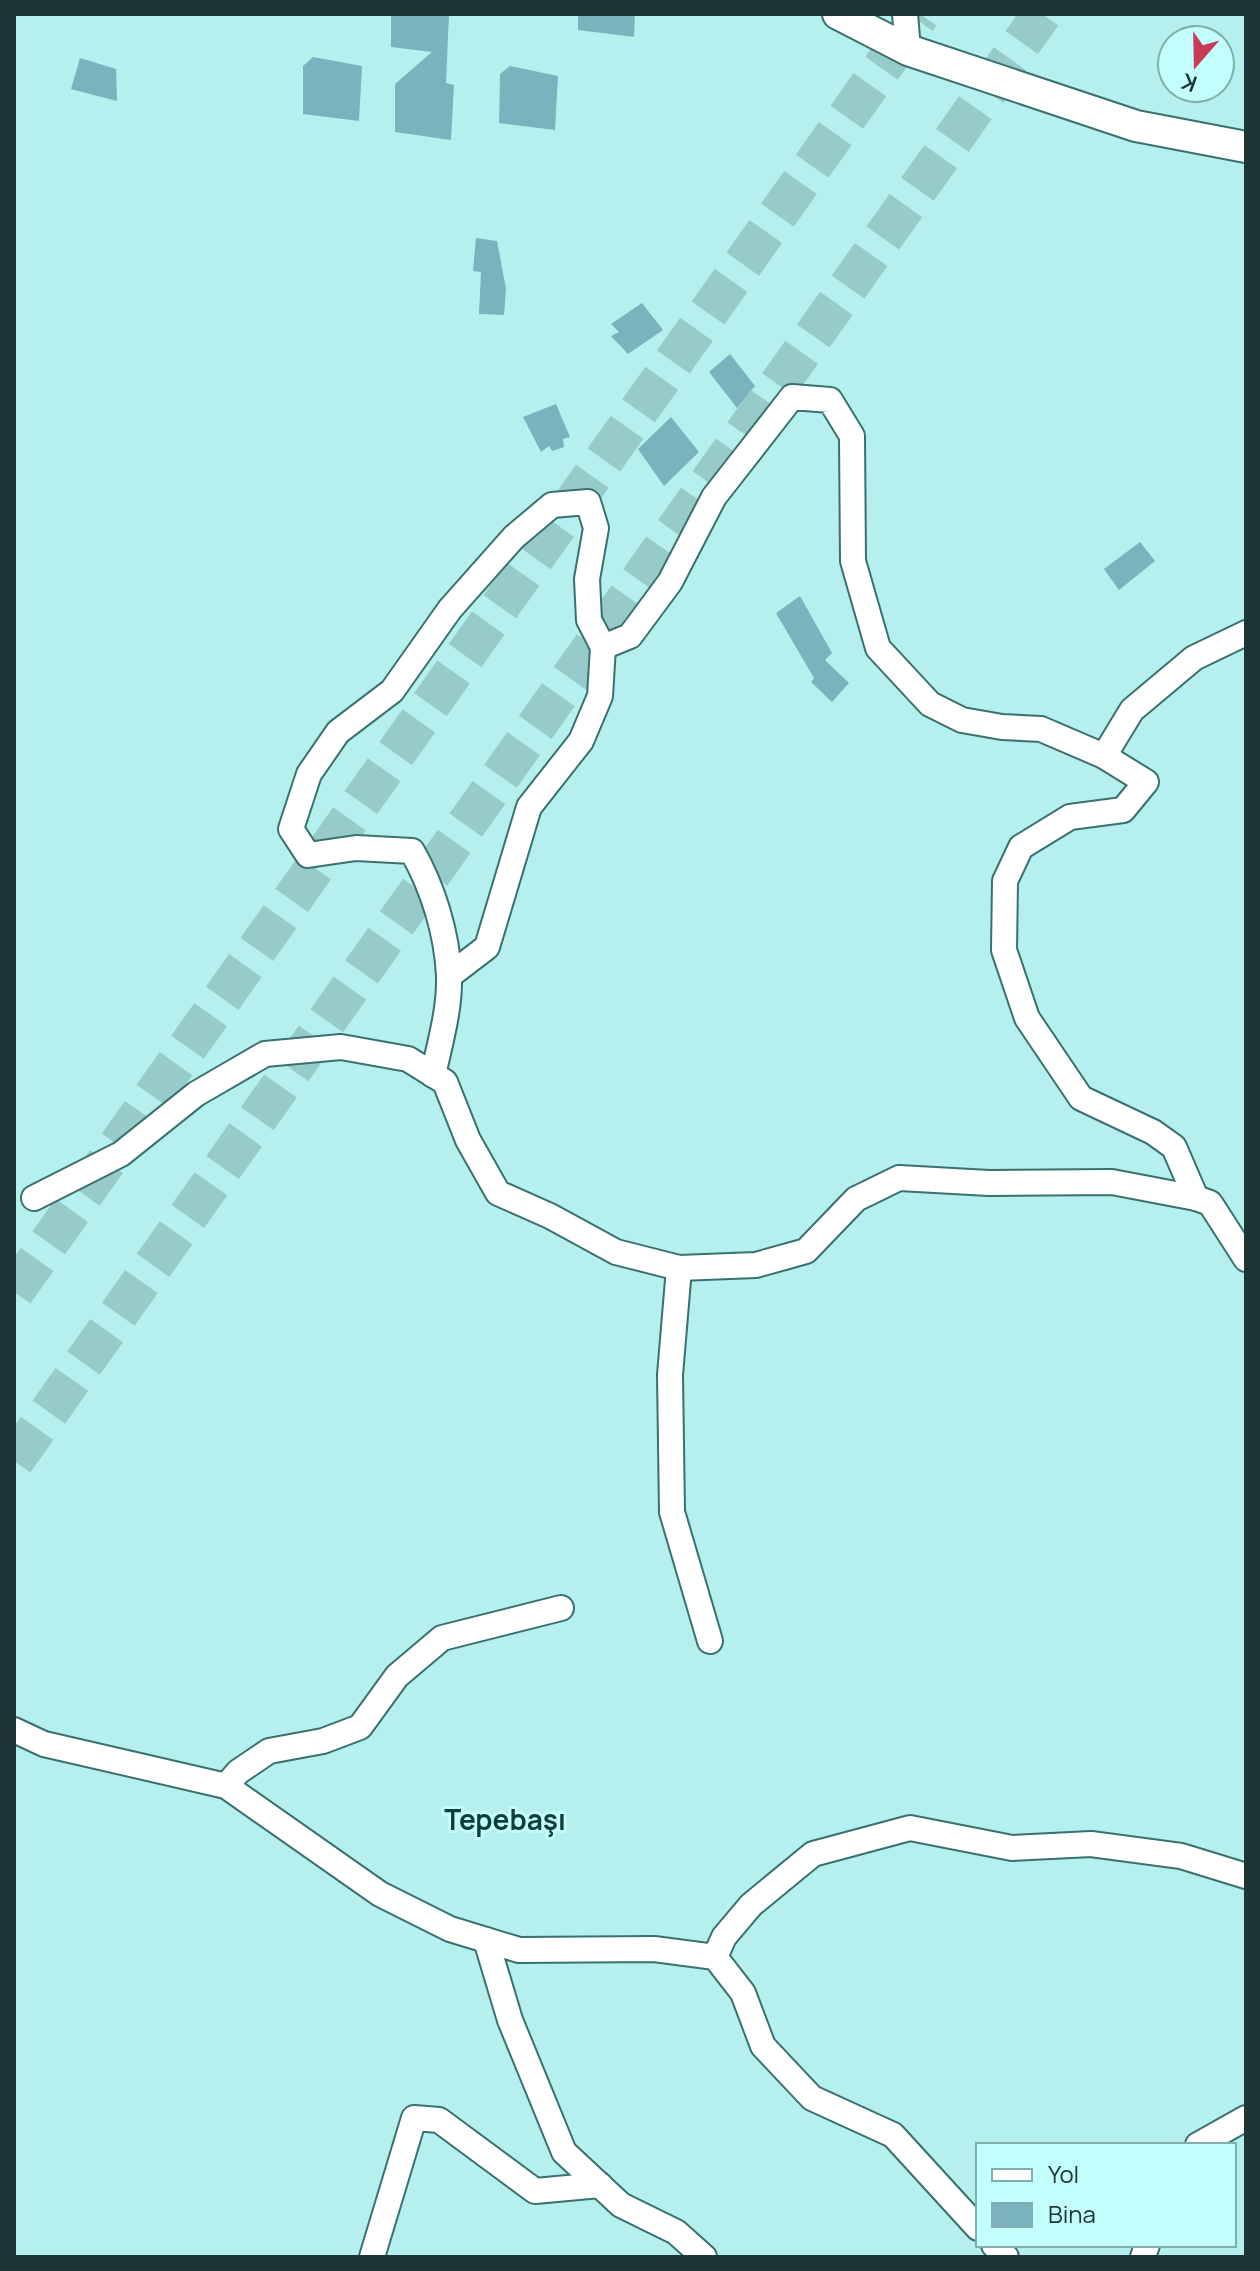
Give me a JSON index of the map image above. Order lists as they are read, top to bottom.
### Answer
{
  "districts": ["Tepebaşı"],
  "legend": ["Yol", "Bina"],
  "north": "bottom"
}
